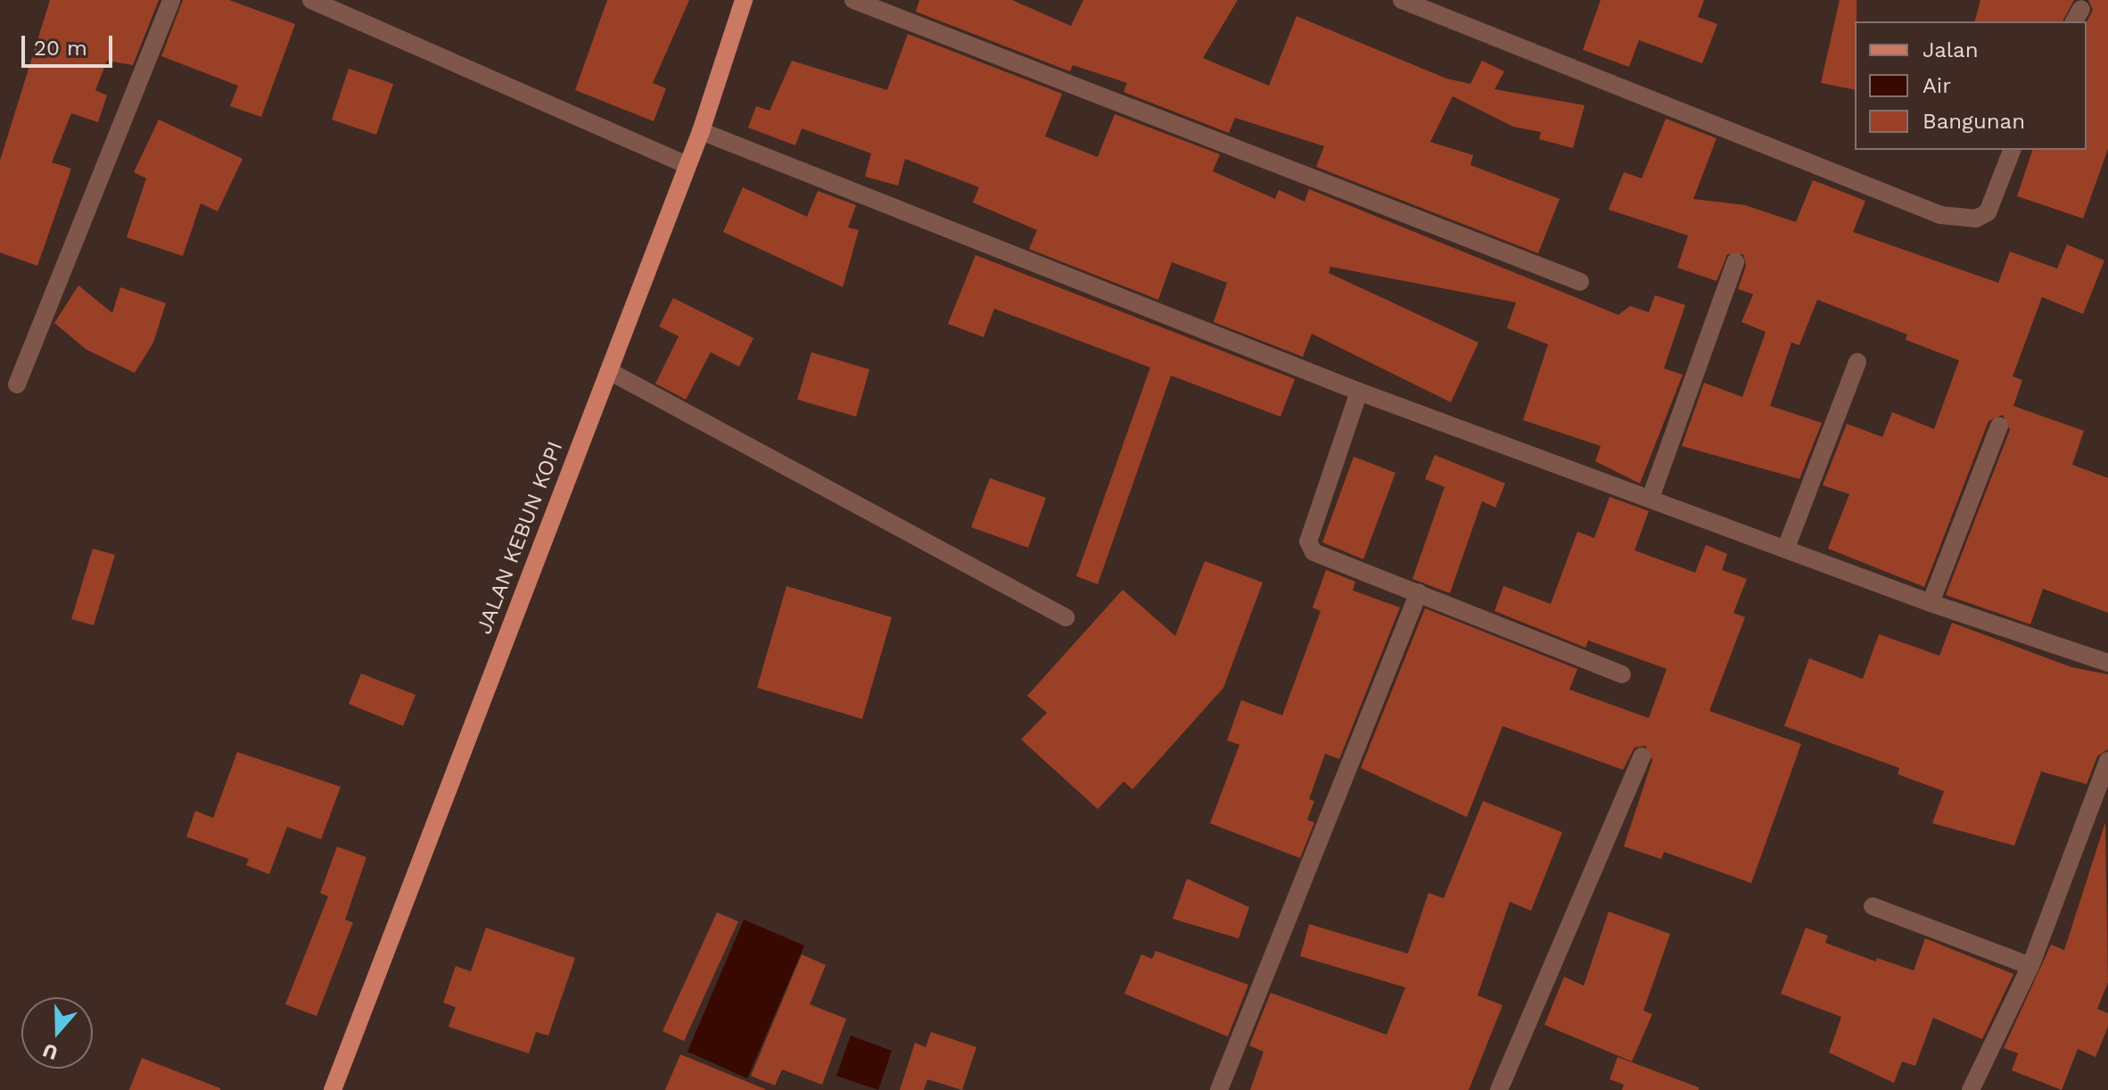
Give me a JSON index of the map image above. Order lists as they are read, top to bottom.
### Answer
{
  "streets": {
    "main road": ["JALAN KEBUN KOPI"]
  },
  "legend": ["Jalan", "Air", "Bangunan"],
  "scale_bar": "20 m",
  "north": "bottom"
}
